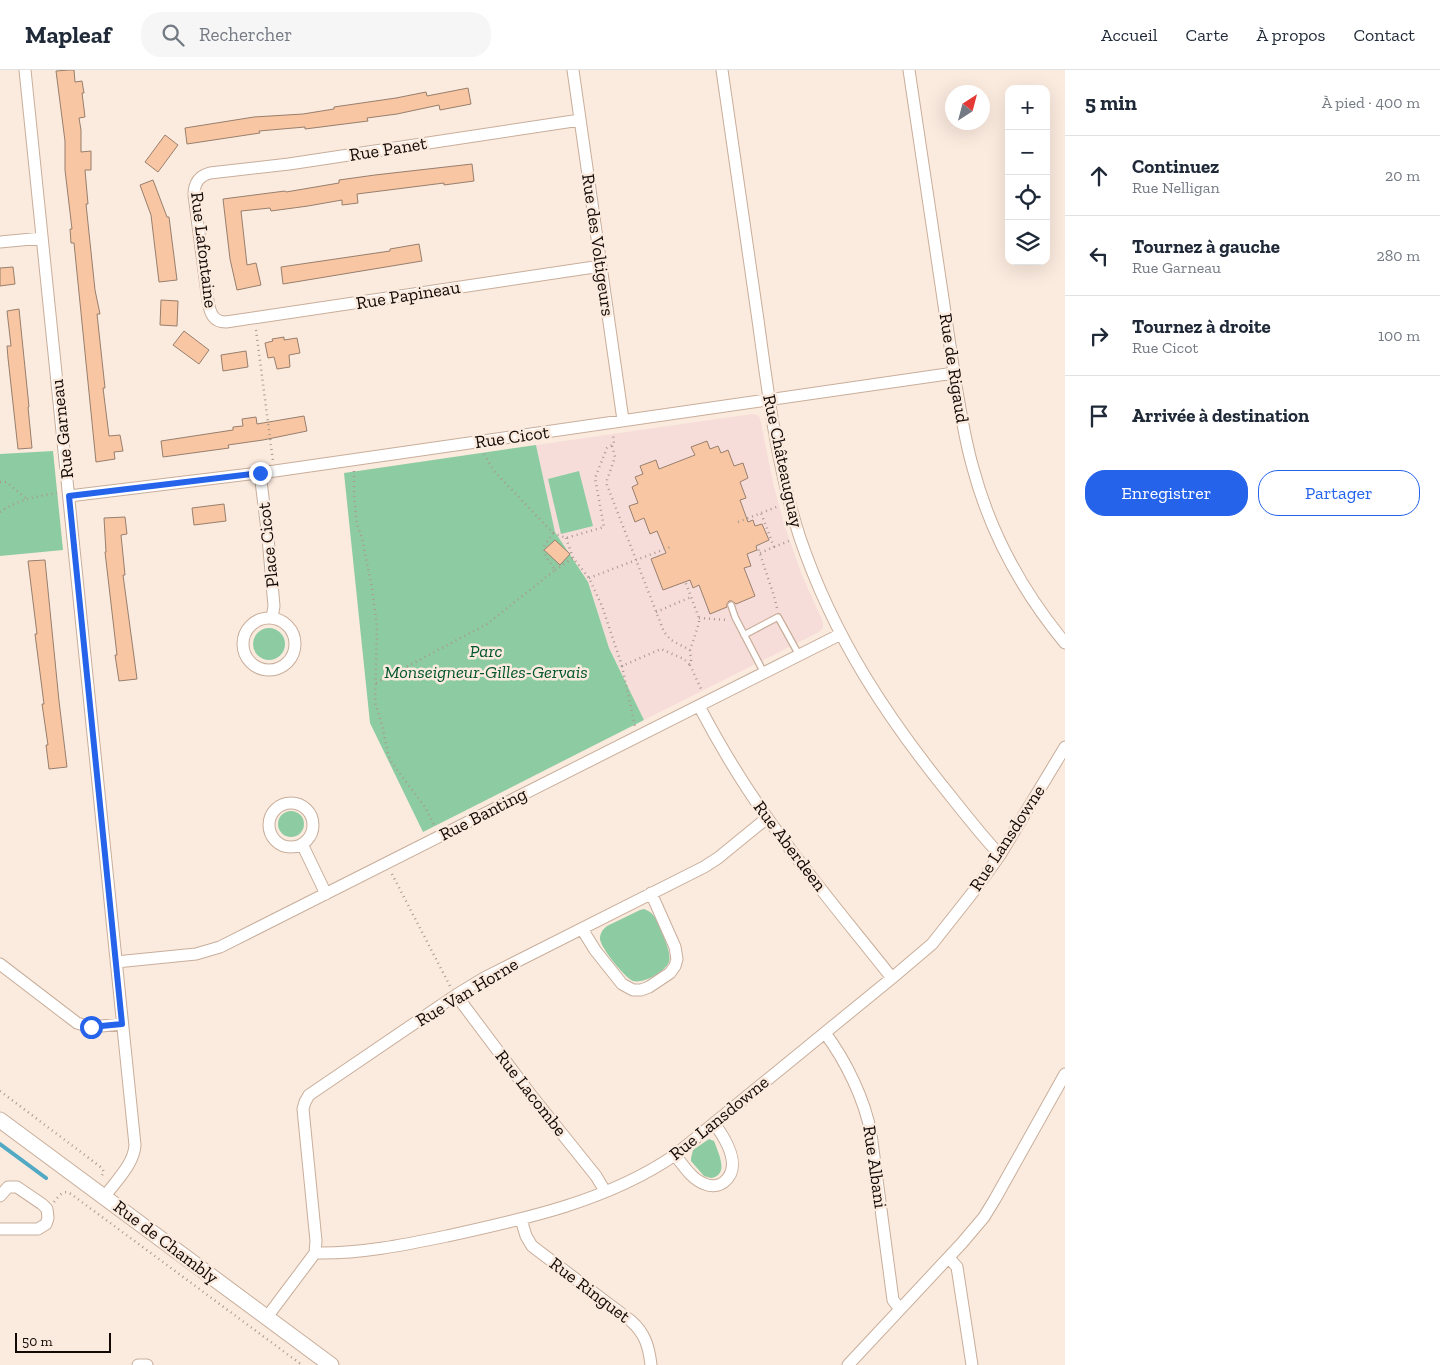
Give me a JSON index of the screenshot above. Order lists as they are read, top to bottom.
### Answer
{
  "streets": {
    "street": [
      "Rue Panet",
      "Rue des Voltigeurs",
      "Rue Lafontaine",
      "Rue Papineau",
      "Rue de Rigaud",
      "Rue Garneau",
      "Rue Cicot",
      "Rue Châteauguay",
      "Place Cicot",
      "Rue Banting",
      "Rue Lansdowne",
      "Rue Aberdeen",
      "Rue Van Horne",
      "Rue Lacombe",
      "Rue Albani",
      "Rue de Chambly",
      "Rue Ringuet"
    ]
  },
  "crossings": [
    ["Rue Panet", "Rue des Voltigeurs"],
    ["Rue Panet", "Rue Lafontaine"],
    ["Rue des Voltigeurs", "Rue Papineau"],
    ["Rue des Voltigeurs", "Rue Cicot"],
    ["Rue Lafontaine", "Rue Papineau"],
    ["Rue de Rigaud", "Rue Cicot"],
    ["Rue Garneau", "Rue Cicot"],
    ["Rue Garneau", "Rue Banting"],
    ["Rue Garneau", "Rue de Chambly"],
    ["Rue Cicot", "Rue Châteauguay"],
    ["Rue Cicot", "Place Cicot"],
    ["Rue Châteauguay", "Rue Banting"],
    ["Rue Châteauguay", "Rue Lansdowne"],
    ["Rue Banting", "Rue Aberdeen"],
    ["Rue Lansdowne", "Rue Aberdeen"],
    ["Rue Lansdowne", "Rue Van Horne"],
    ["Rue Lansdowne", "Rue Lacombe"],
    ["Rue Lansdowne", "Rue Albani"],
    ["Rue Lansdowne", "Rue Ringuet"],
    ["Rue Aberdeen", "Rue Van Horne"],
    ["Rue Van Horne", "Rue Lacombe"]
  ],
  "parks": ["Parc Monseigneur-Gilles-Gervais"],
  "scale_bar": "50 m",
  "north": "top right",
  "page": {
    "header": "Mapleaf",
    "search": "Rechercher",
    "nav": [
      "Accueil",
      "Carte",
      "À propos",
      "Contact"
    ],
    "heading": ["5 min", "À pied · 400 m"],
    "map_buttons": ["+", "−"],
    "list": [
      ["Continuez", "Rue Nelligan", "20 m"],
      ["Tournez à gauche", "Rue Garneau", "280 m"],
      ["Tournez à droite", "Rue Cicot", "100 m"],
      "Arrivée à destination"
    ],
    "buttons": ["Enregistrer", "Partager"],
    "scale": "50 m"
  }
}
